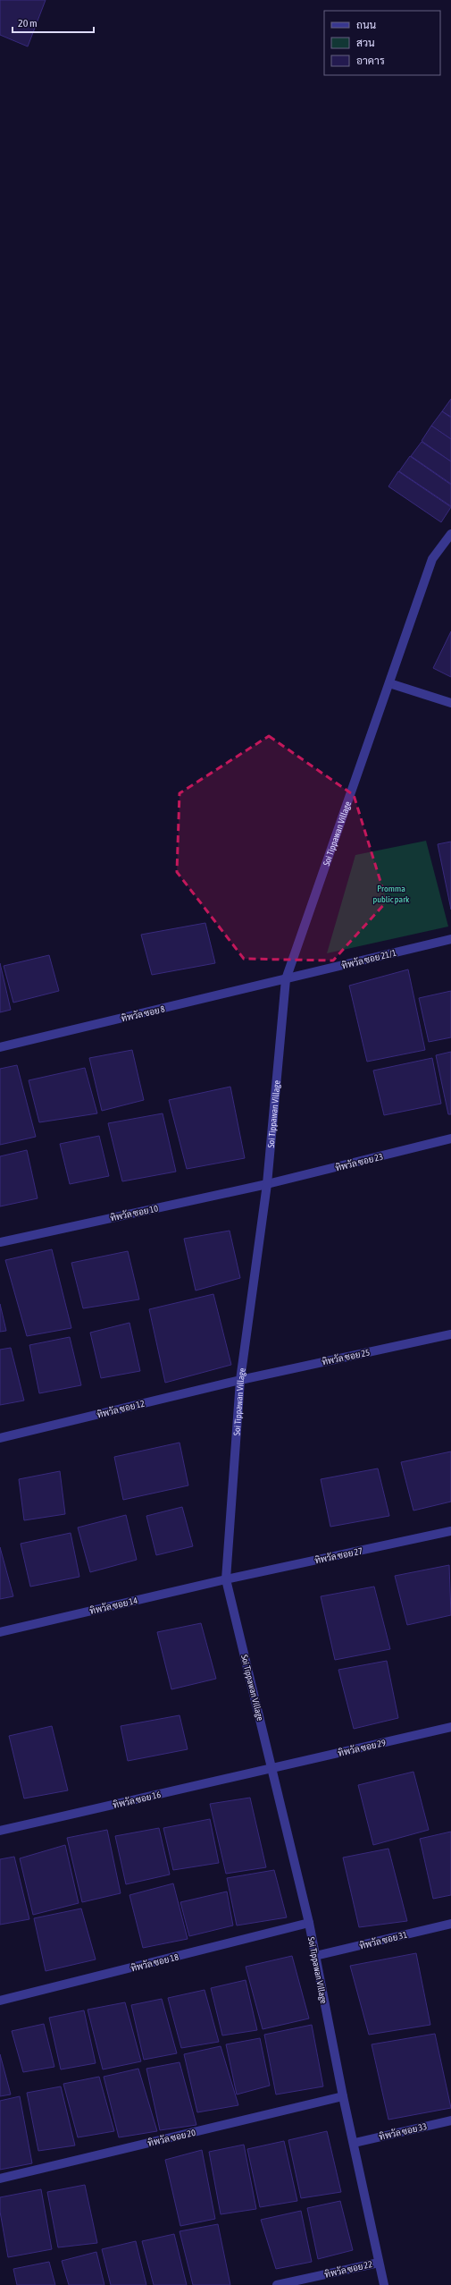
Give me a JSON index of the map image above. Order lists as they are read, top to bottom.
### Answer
{
  "streets": {
    "street": [
      "Soi Tippawan Village",
      "ทิพวัล ซอย 21/1",
      "ทิพวัล ซอย 8",
      "ทิพวัล ซอย 23",
      "ทิพวัล ซอย 10",
      "ทิพวัล ซอย 25",
      "ทิพวัล ซอย 12",
      "ทิพวัล ซอย 27",
      "ทิพวัล ซอย 14",
      "ทิพวัล ซอย 29",
      "ทิพวัล ซอย 16",
      "ทิพวัล ซอย 31",
      "ทิพวัล ซอย 18",
      "ทิพวัล ซอย 33",
      "ทิพวัล ซอย 20",
      "ทิพวัล ซอย 22"
    ]
  },
  "crossings": [
    ["Soi Tippawan Village", "ทิพวัล ซอย 21/1"],
    ["Soi Tippawan Village", "ทิพวัล ซอย 8"],
    ["Soi Tippawan Village", "ทิพวัล ซอย 23"],
    ["Soi Tippawan Village", "ทิพวัล ซอย 10"],
    ["Soi Tippawan Village", "ทิพวัล ซอย 25"],
    ["Soi Tippawan Village", "ทิพวัล ซอย 12"],
    ["Soi Tippawan Village", "ทิพวัล ซอย 27"],
    ["Soi Tippawan Village", "ทิพวัล ซอย 14"],
    ["Soi Tippawan Village", "ทิพวัล ซอย 29"],
    ["Soi Tippawan Village", "ทิพวัล ซอย 16"],
    ["Soi Tippawan Village", "ทิพวัล ซอย 31"],
    ["Soi Tippawan Village", "ทิพวัล ซอย 18"],
    ["Soi Tippawan Village", "ทิพวัล ซอย 33"],
    ["Soi Tippawan Village", "ทิพวัล ซอย 20"],
    ["Soi Tippawan Village", "ทิพวัล ซอย 22"],
    ["ทิพวัล ซอย 21/1", "ทิพวัล ซอย 8"],
    ["ทิพวัล ซอย 23", "ทิพวัล ซอย 10"],
    ["ทิพวัล ซอย 25", "ทิพวัล ซอย 12"],
    ["ทิพวัล ซอย 27", "ทิพวัล ซอย 14"],
    ["ทิพวัล ซอย 29", "ทิพวัล ซอย 16"]
  ],
  "parks": ["Promma public park"],
  "legend": ["ถนน", "สวน", "อาคาร"],
  "scale_bar": "20 m"
}
